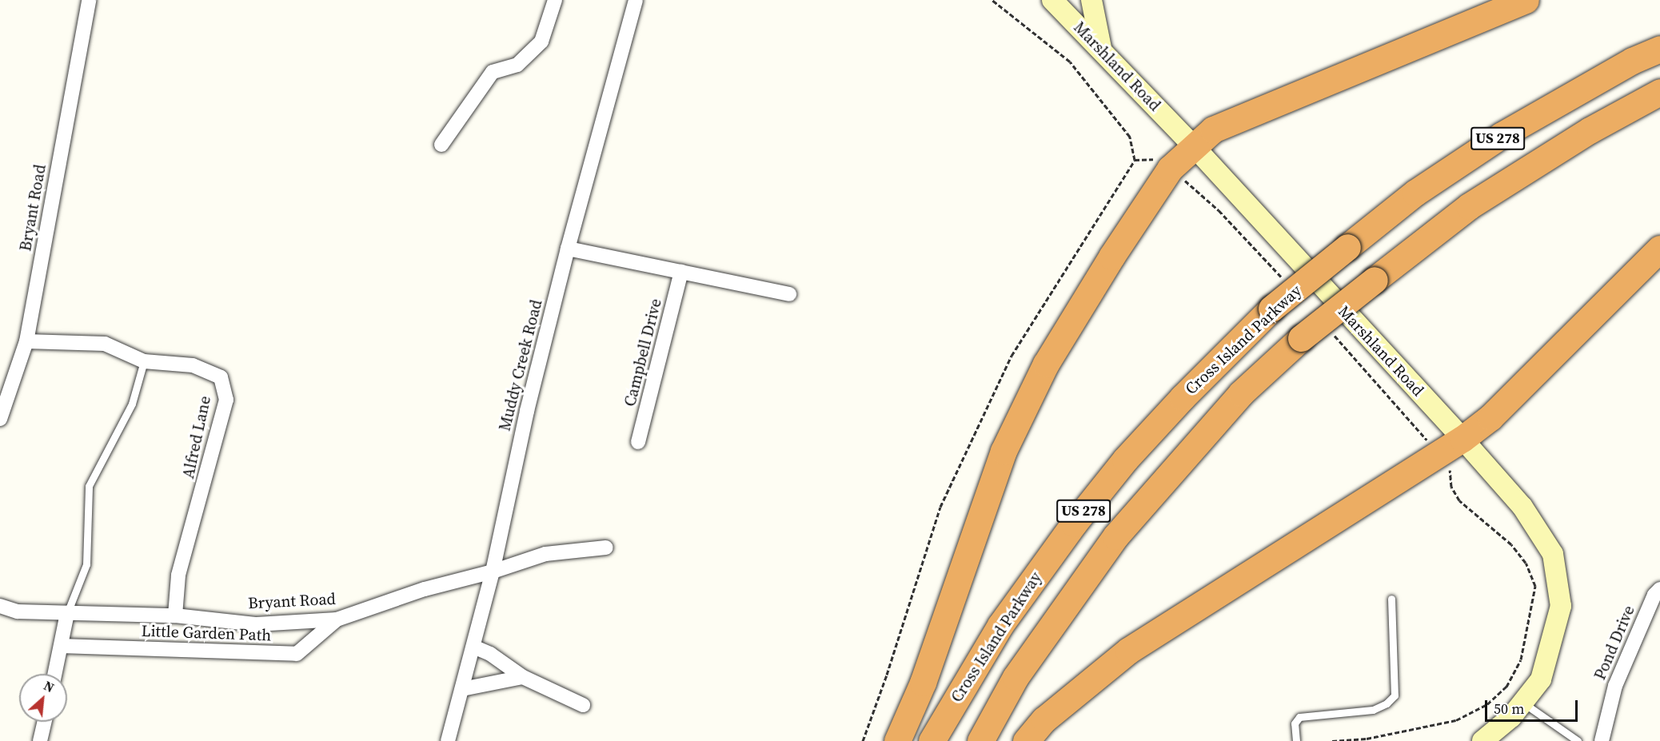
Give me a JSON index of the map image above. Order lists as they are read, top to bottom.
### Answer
{
  "streets": {
    "highway": ["US 278", "Cross Island Parkway"],
    "street": [
      "Marshland Road",
      "Bryant Road",
      "Campbell Drive",
      "Muddy Creek Road",
      "Alfred Lane",
      "Little Garden Path",
      "Pond Drive"
    ]
  },
  "crossings": [
    ["Bryant Road", "Muddy Creek Road"],
    ["Bryant Road", "Alfred Lane"],
    ["Bryant Road", "Little Garden Path"]
  ],
  "scale_bar": "50 m",
  "north": "top right"
}
